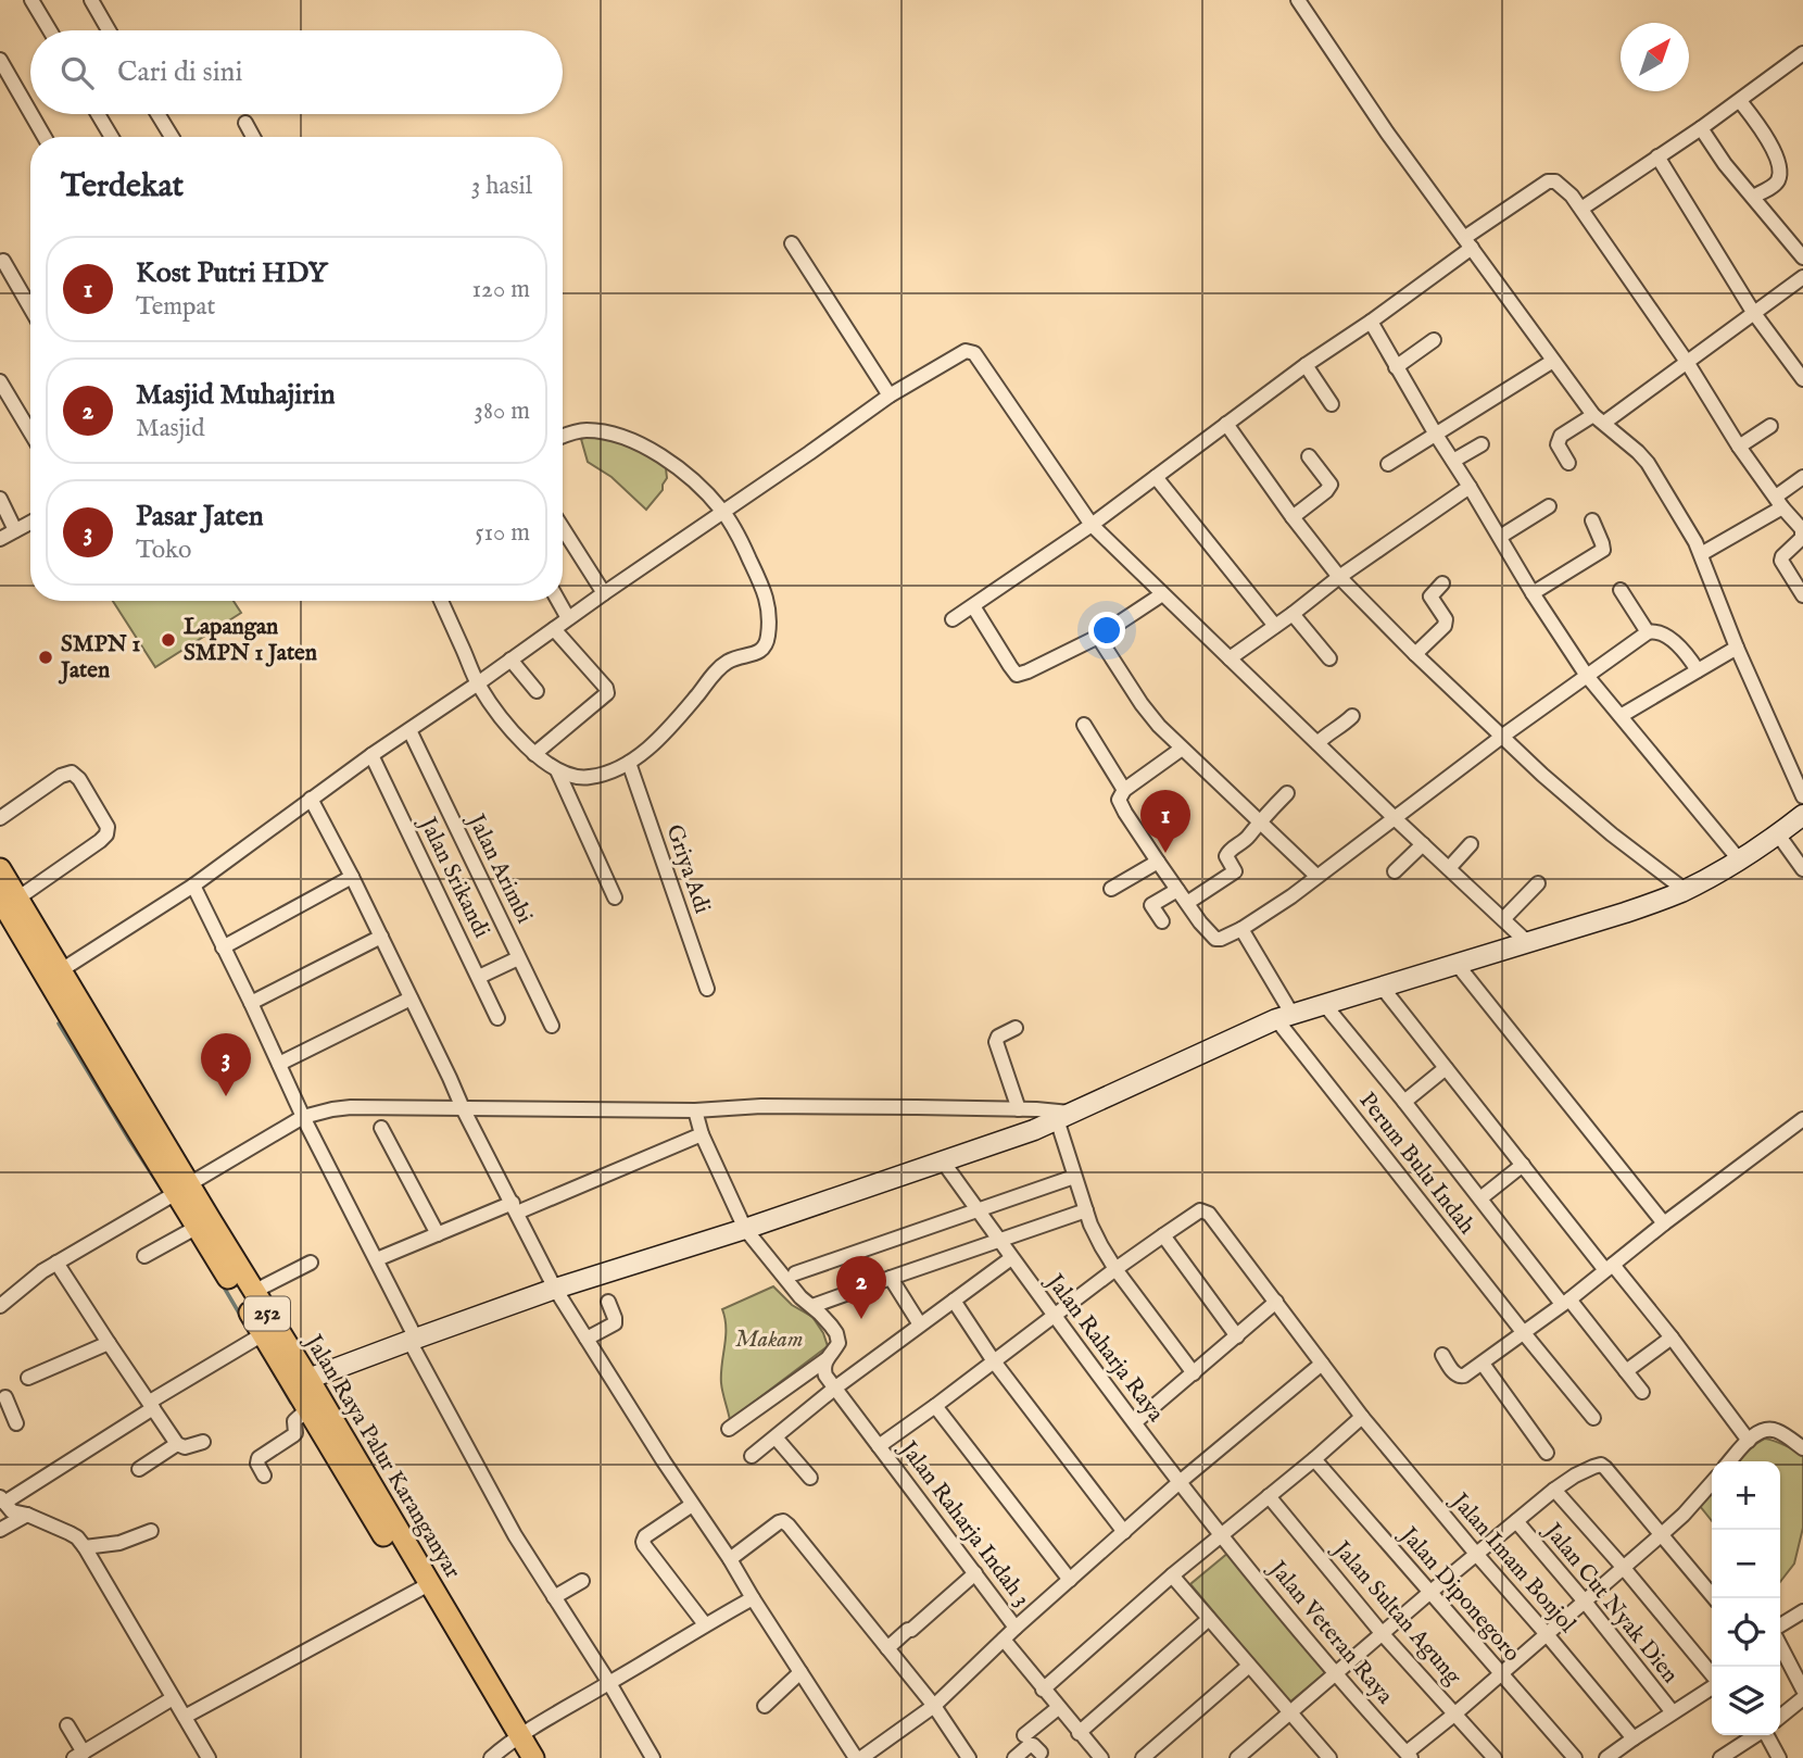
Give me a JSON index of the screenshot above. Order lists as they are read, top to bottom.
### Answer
{
  "streets": {
    "main road": ["252", "Jalan Raya Palur Karanganyar"],
    "street": [
      "Jalan Arimbi",
      "Griya Adi",
      "Jalan Srikandi",
      "Perum Bulu Indah",
      "Jalan Raharja Raya",
      "Jalan Raharja Indah 3",
      "Jalan Imam Bonjol",
      "Jalan Diponegoro",
      "Jalan Cut Nyak Dien",
      "Jalan Sultan Agung",
      "Jalan Veteran Raya"
    ]
  },
  "crossings": [
    ["Jalan Raharja Raya", "Jalan Veteran Raya"]
  ],
  "parks": ["Makam"],
  "places": ["Lapangan SMPN 1 Jaten", "SMPN 1 Jaten"],
  "north": "top right",
  "page": {
    "search": "Cari di sini",
    "heading": ["Terdekat", "3 hasil"],
    "list": [
      {
        "mark": "1",
        "name": "Kost Putri HDY",
        "note": "Tempat",
        "value": "120 m"
      },
      {
        "mark": "2",
        "name": "Masjid Muhajirin",
        "note": "Masjid",
        "value": "380 m"
      },
      {
        "mark": "3",
        "name": "Pasar Jaten",
        "note": "Toko",
        "value": "510 m"
      }
    ],
    "pins": ["1", "3", "2"],
    "map_buttons": ["+", "−"]
  }
}
